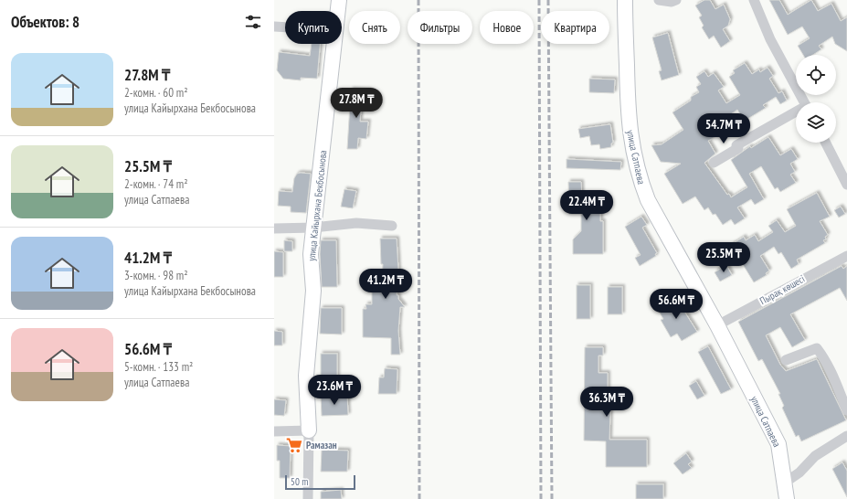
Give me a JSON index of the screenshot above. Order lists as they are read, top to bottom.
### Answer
{
  "streets": {
    "street": ["улица Сатпаева", "улица Кайырхана Бекбосынова", "Пырақ көшесі"]
  },
  "crossings": [
    ["улица Сатпаева", "Пырақ көшесі"]
  ],
  "places": {
    "supermarket": ["Рамазан"]
  },
  "scale_bar": "50 m",
  "page": {
    "heading": "Объектов: 8",
    "chip": [
      "Купить",
      "Снять",
      "Фильтры",
      "Новое",
      "Квартира"
    ],
    "list": [
      {
        "name": "27.8M ₸",
        "note": "2-комн. · 60 m² · улица Кайырхана Бекбосынова"
      },
      {
        "name": "25.5M ₸",
        "note": "2-комн. · 74 m² · улица Сатпаева"
      },
      {
        "name": "41.2M ₸",
        "note": "3-комн. · 98 m² · улица Кайырхана Бекбосынова"
      },
      {
        "name": "56.6M ₸",
        "note": "5-комн. · 133 m² · улица Сатпаева"
      }
    ],
    "price": [
      "27.8M ₸",
      "54.7M ₸",
      "22.4M ₸",
      "25.5M ₸",
      "41.2M ₸",
      "56.6M ₸",
      "23.6M ₸",
      "36.3M ₸"
    ],
    "scale": "50 m"
  }
}
